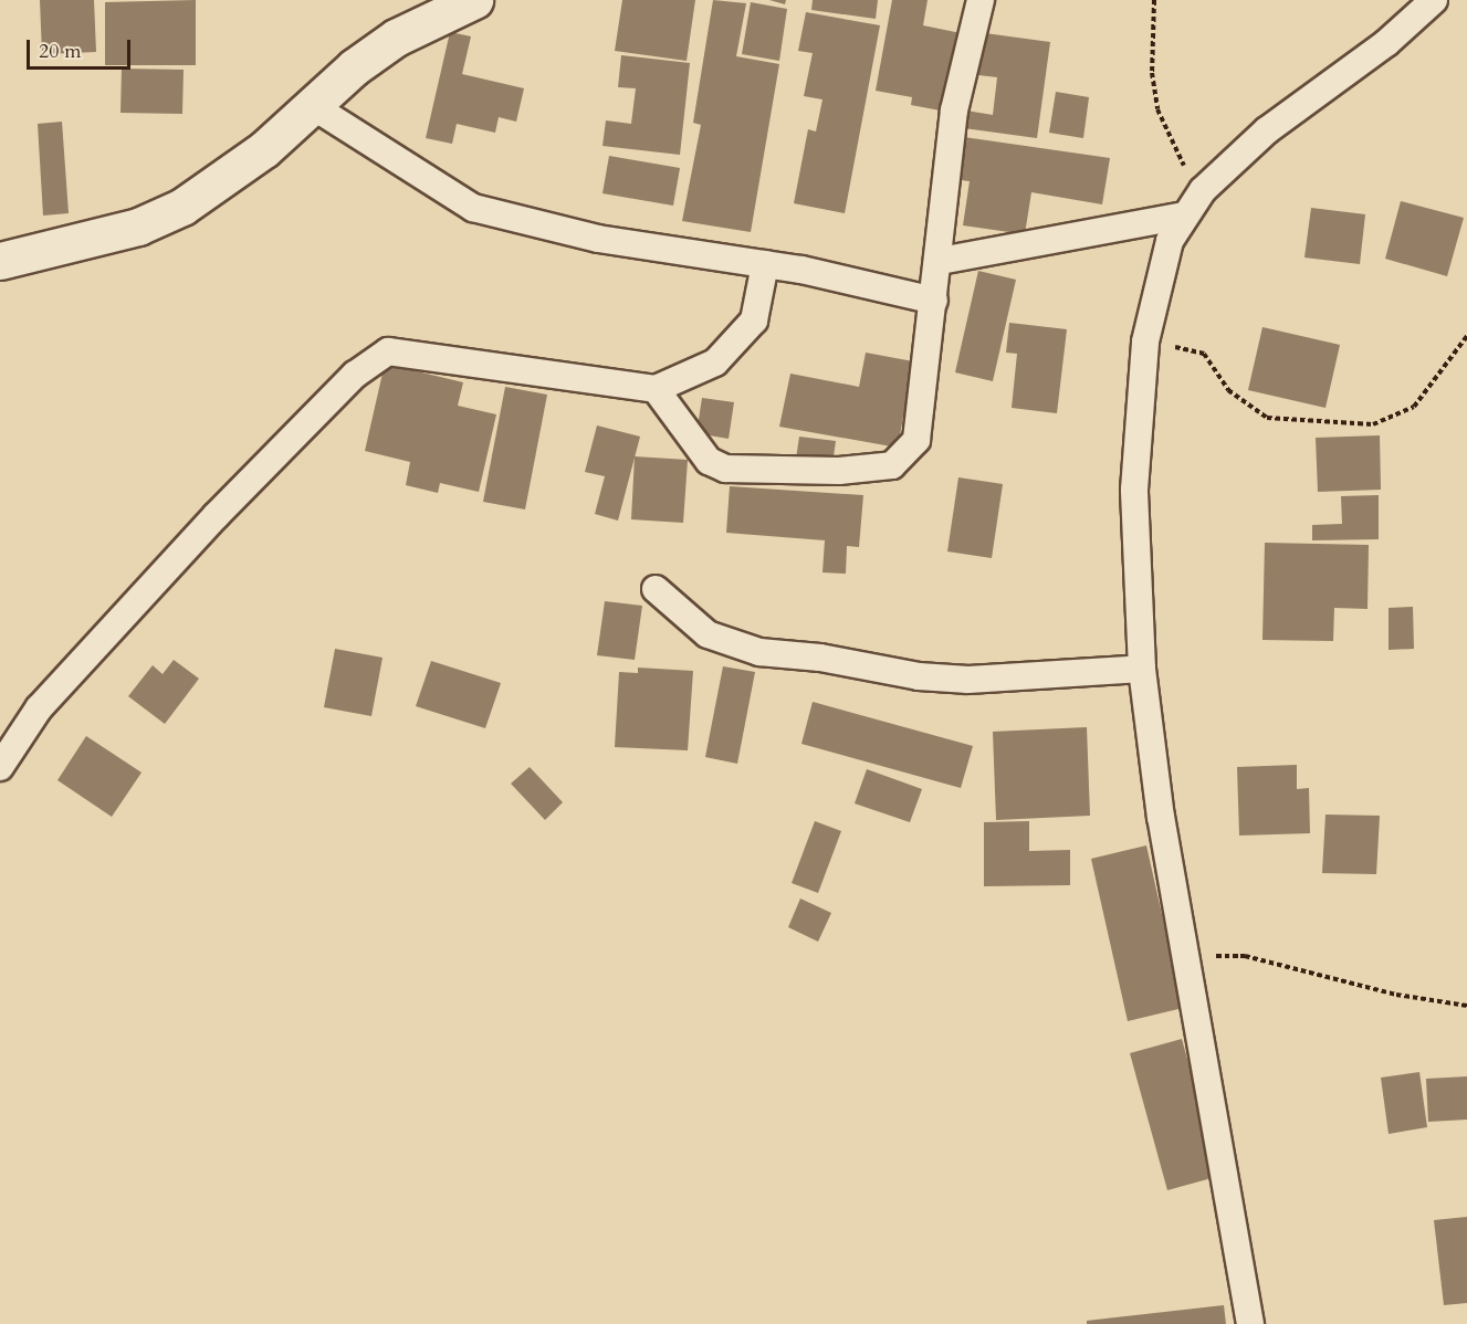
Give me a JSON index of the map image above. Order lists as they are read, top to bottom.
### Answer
{
  "scale_bar": "20 m"
}
